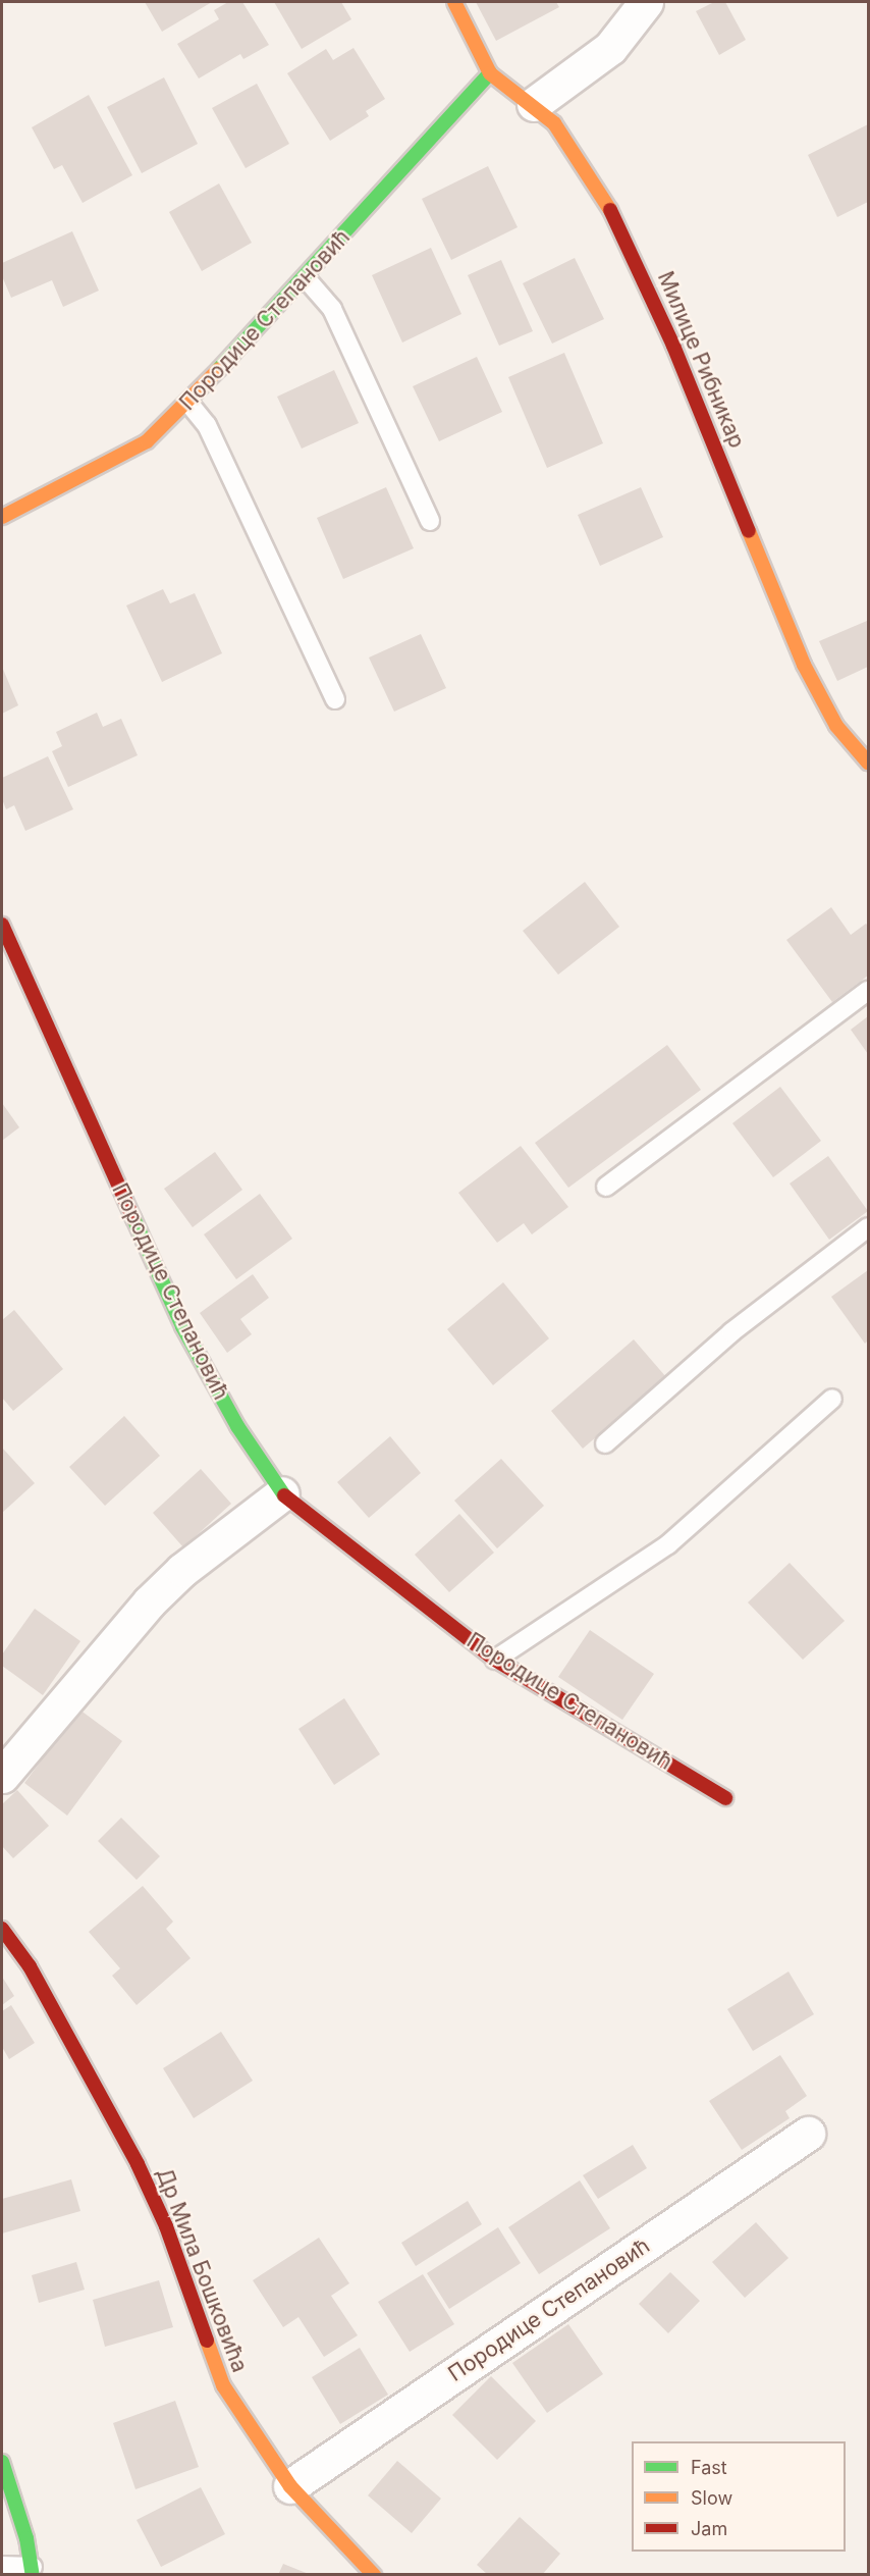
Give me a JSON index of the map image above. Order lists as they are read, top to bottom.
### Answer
{
  "streets": {
    "street": ["Породице Степановић", "Милице Рибникар", "Др Мила Бошковића"]
  },
  "crossings": [
    ["Породице Степановић", "Милице Рибникар"],
    ["Породице Степановић", "Др Мила Бошковића"]
  ],
  "legend": ["Fast", "Slow", "Jam"]
}
